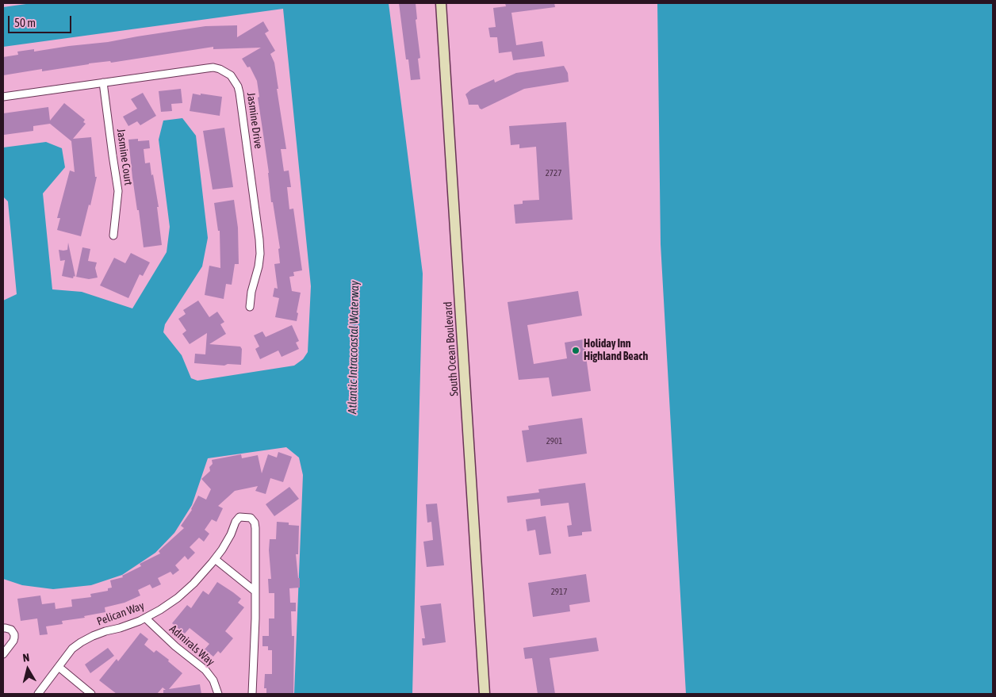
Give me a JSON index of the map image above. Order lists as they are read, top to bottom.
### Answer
{
  "streets": {
    "main road": ["South Ocean Boulevard"],
    "street": [
      "Jasmine Drive",
      "Jasmine Court",
      "Pelican Way",
      "Admirals Way"
    ]
  },
  "crossings": [
    ["Jasmine Drive", "Jasmine Court"],
    ["Pelican Way", "Admirals Way"]
  ],
  "water": ["Atlantic Intracoastal Waterway"],
  "places": ["Holiday Inn Highland Beach"],
  "house_numbers": ["2727", "2901", "2917"],
  "scale_bar": "50 m",
  "north": "top"
}
